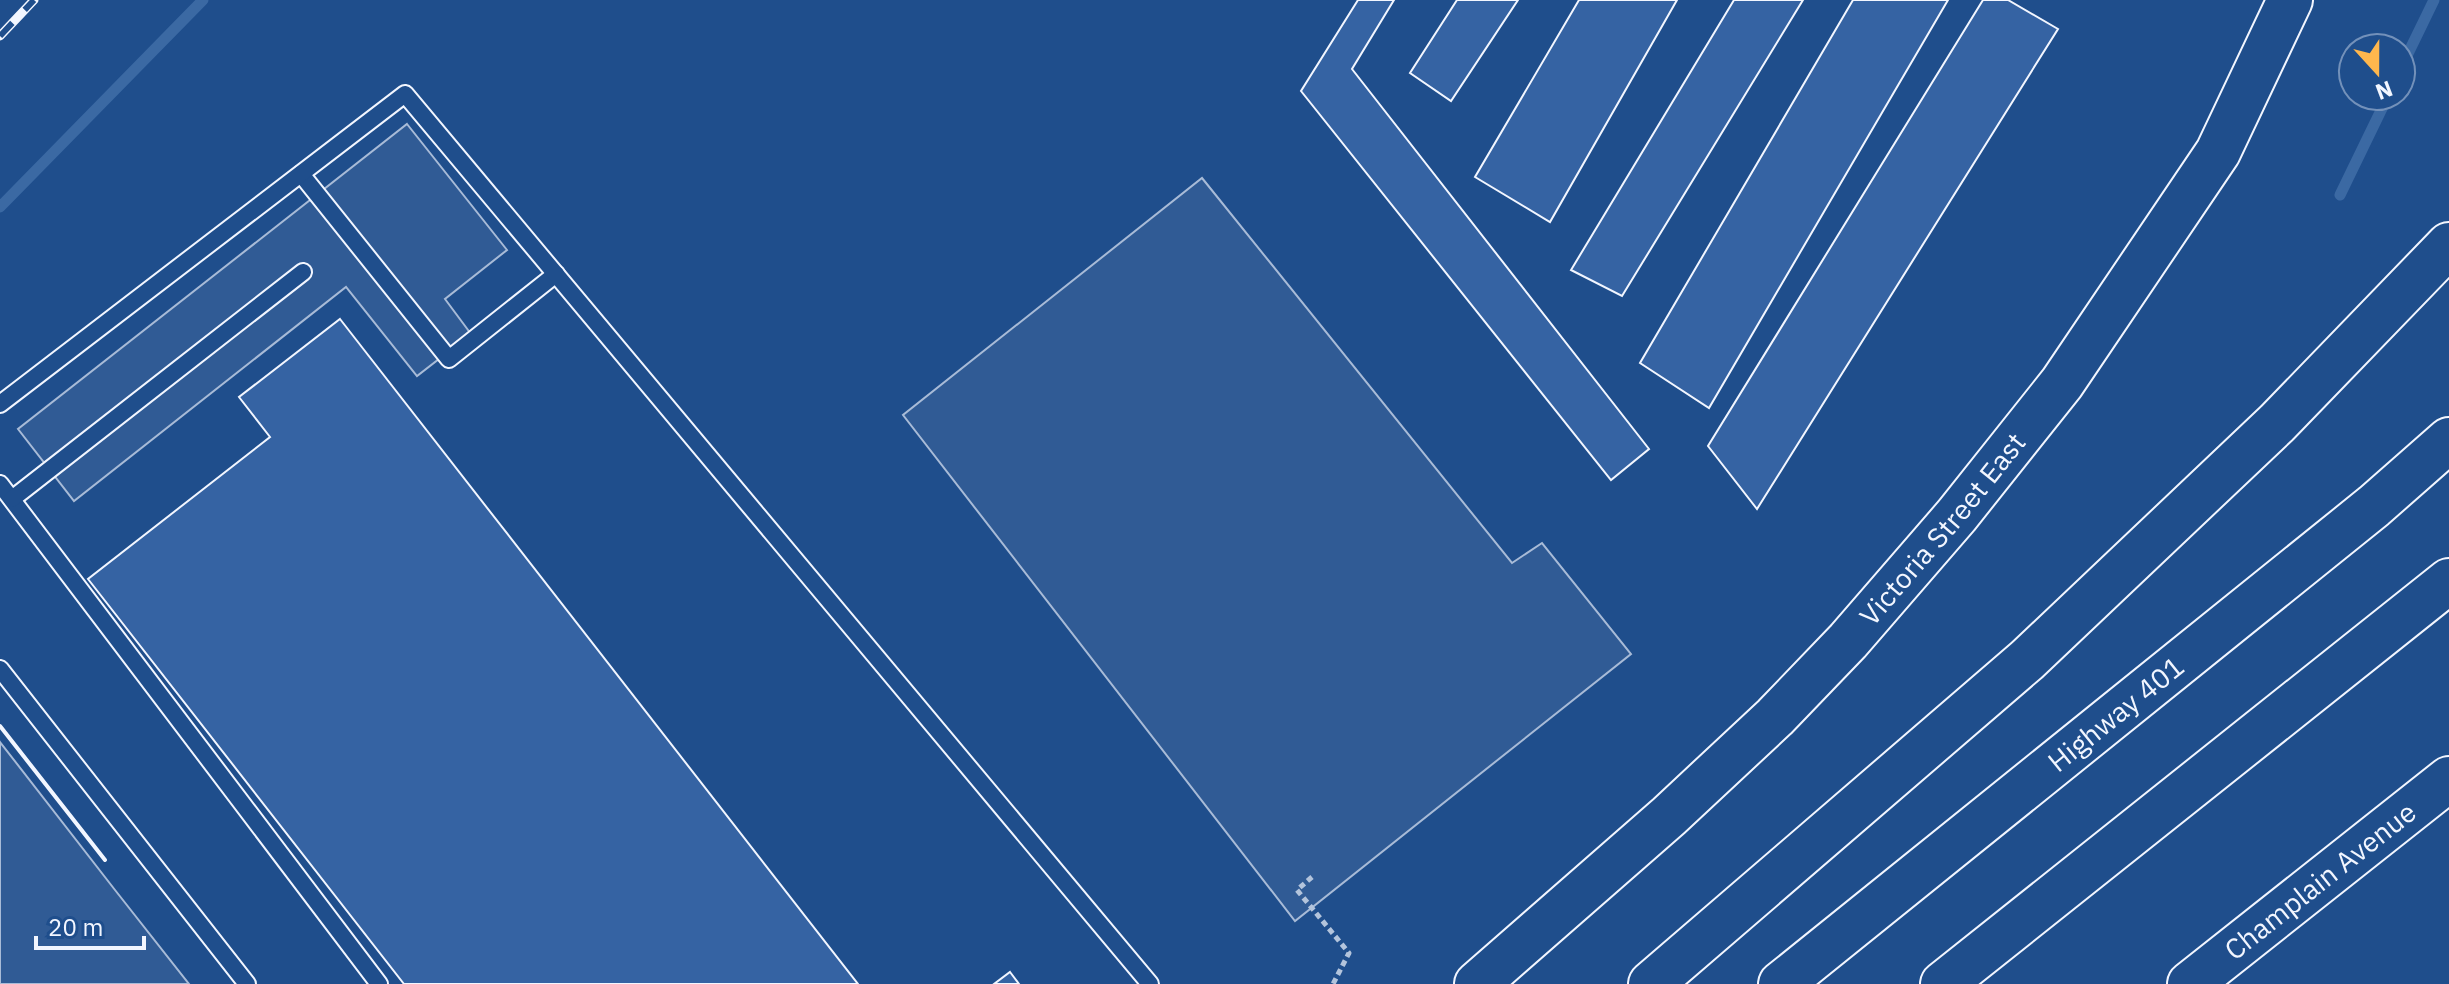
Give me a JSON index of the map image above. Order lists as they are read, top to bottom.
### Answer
{
  "streets": {
    "main road": ["Victoria Street East", "Highway 401", "Champlain Avenue"]
  },
  "scale_bar": "20 m",
  "north": "bottom"
}
